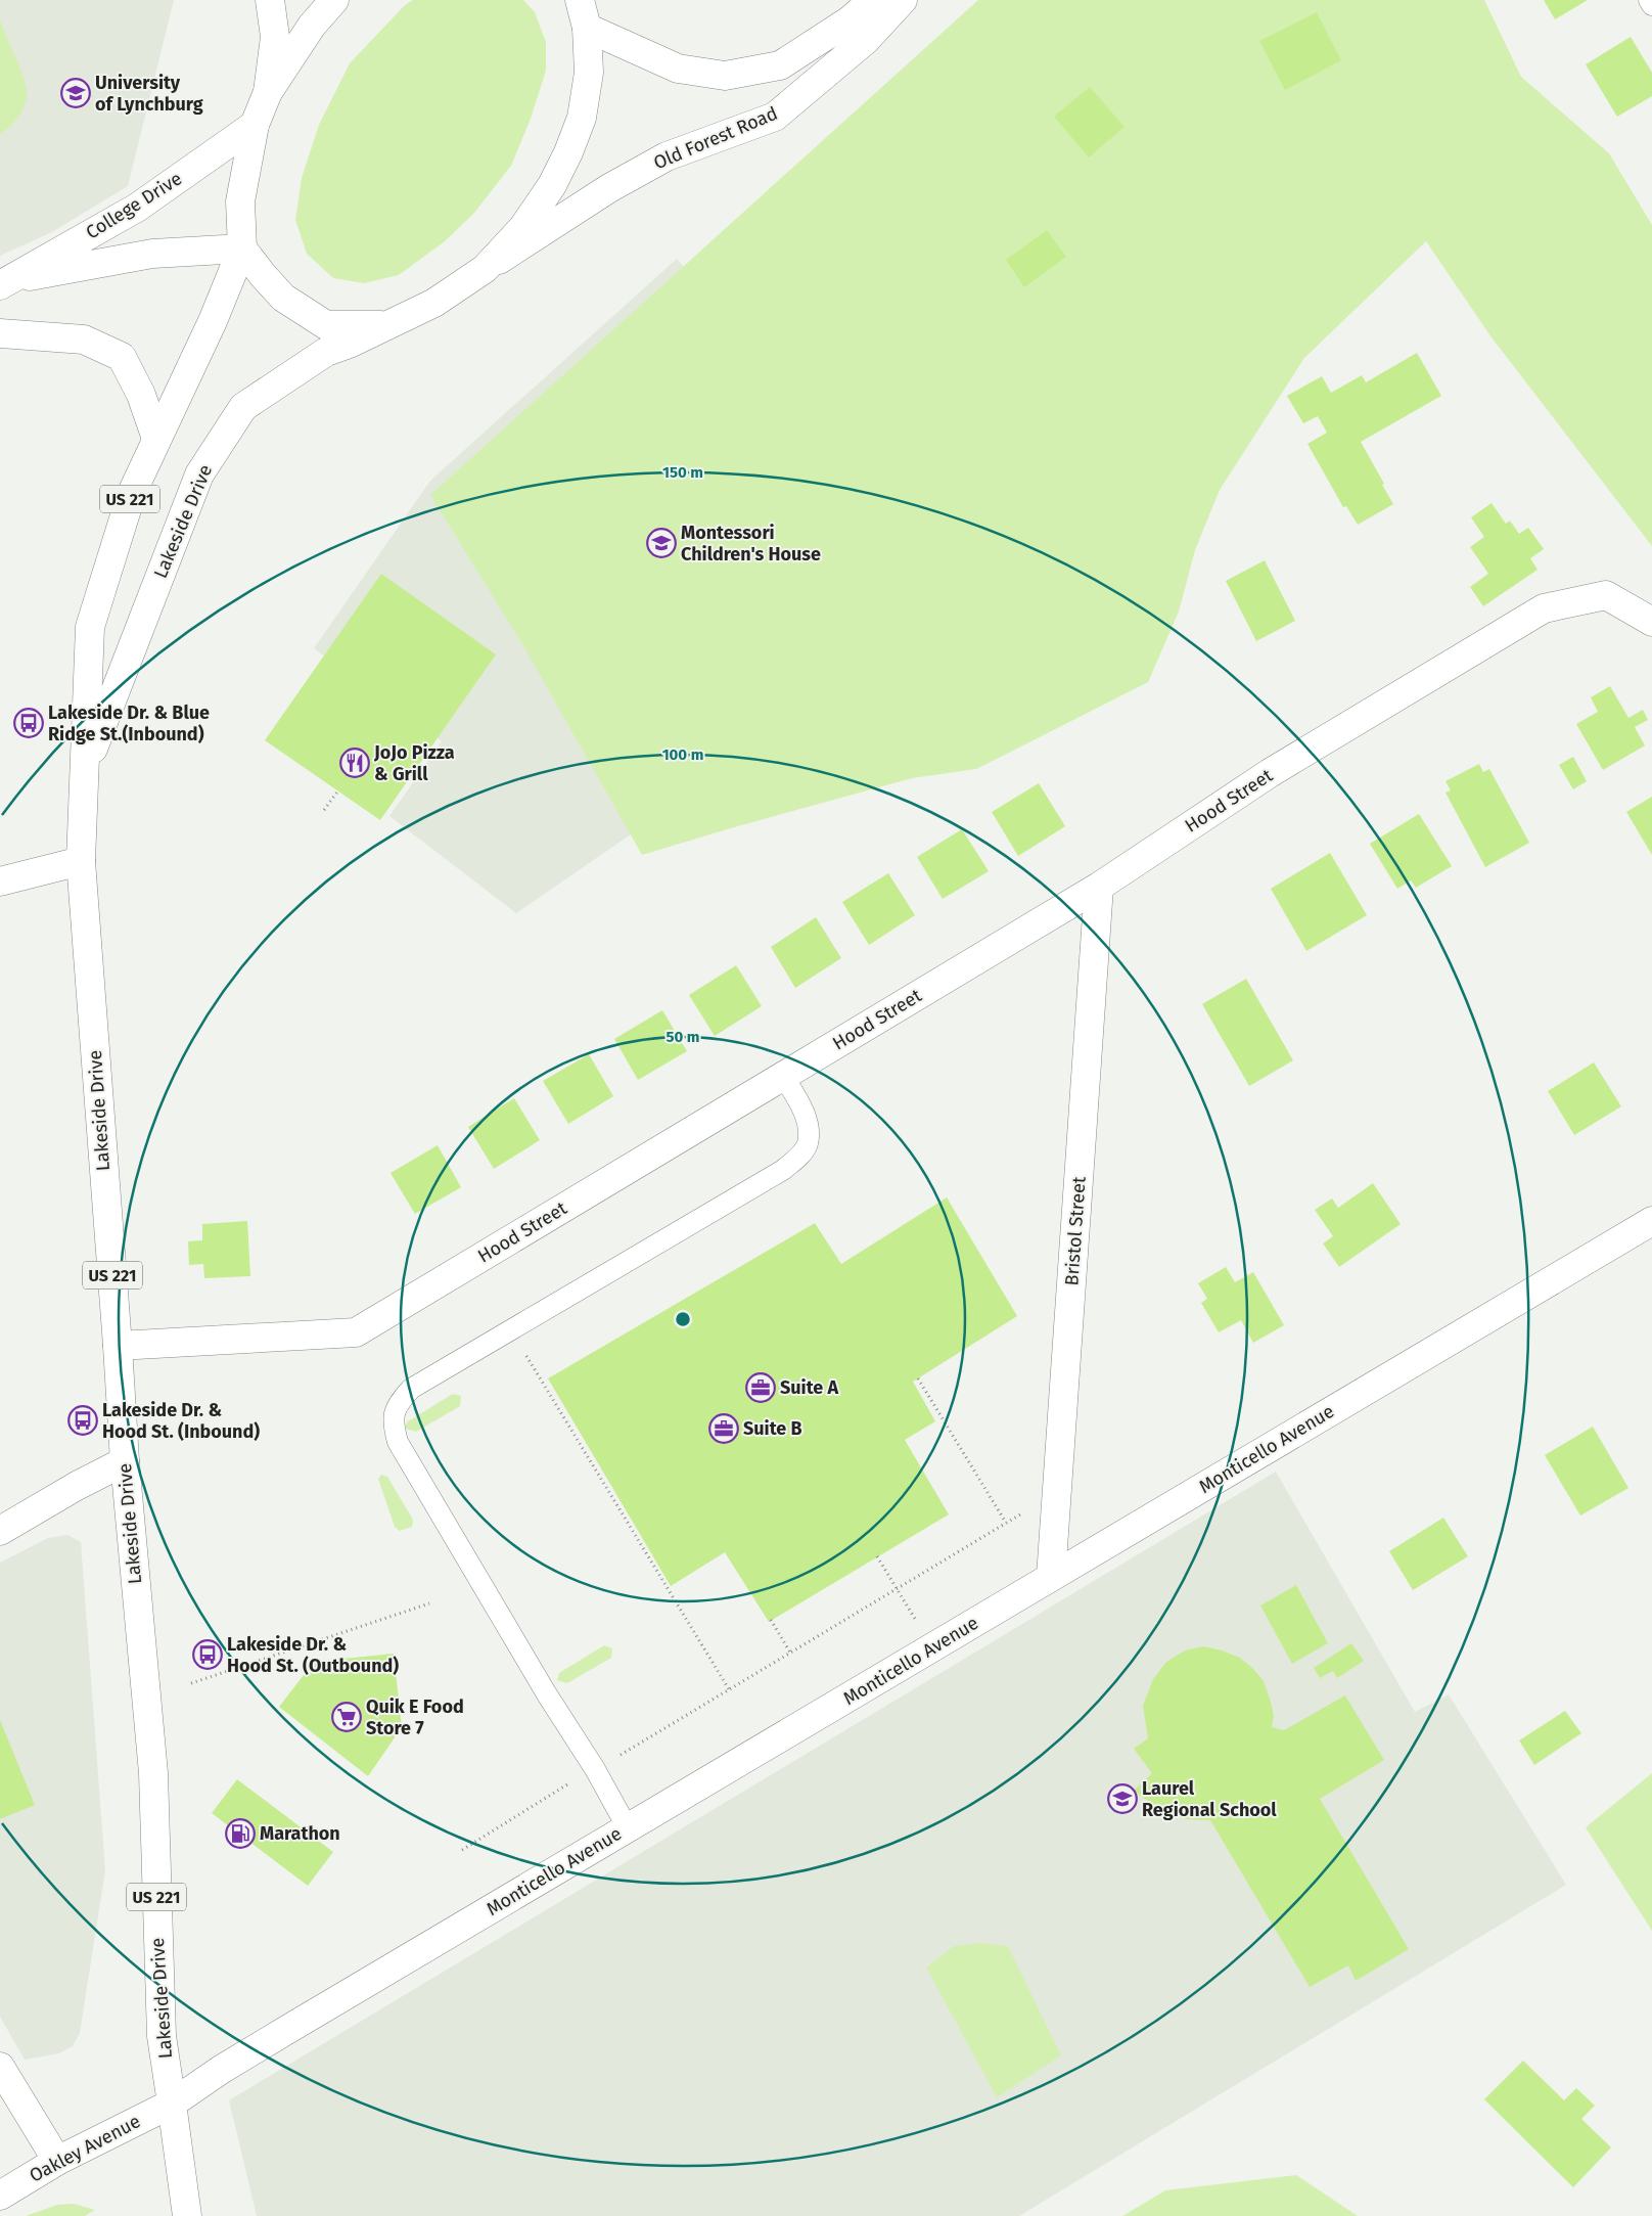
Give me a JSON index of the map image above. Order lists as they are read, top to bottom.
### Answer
{
  "streets": {
    "street": [
      "Old Forest Road",
      "College Drive",
      "US 221",
      "Lakeside Drive",
      "Hood Street",
      "Bristol Street",
      "Monticello Avenue",
      "Oakley Avenue"
    ]
  },
  "crossings": [
    ["Old Forest Road", "Lakeside Drive"],
    ["College Drive", "Lakeside Drive"],
    ["Lakeside Drive", "Hood Street"],
    ["Lakeside Drive", "Monticello Avenue"],
    ["Lakeside Drive", "Oakley Avenue"],
    ["Hood Street", "Bristol Street"],
    ["Bristol Street", "Monticello Avenue"],
    ["Monticello Avenue", "Oakley Avenue"]
  ],
  "places": {
    "school or university": ["University of Lynchburg", "Montessori Children's House", "Laurel Regional School"],
    "bus stop": ["Lakeside Dr. & Blue Ridge St.(Inbound)", "Lakeside Dr. & Hood St. (Inbound)", "Lakeside Dr. & Hood St. (Outbound)"],
    "restaurant": ["JoJo Pizza & Grill"],
    "office": ["Suite A", "Suite B"],
    "supermarket": ["Quik E Food Store 7"],
    "fuel station": ["Marathon"]
  },
  "rings": ["150 m", "100 m", "50 m"]
}
